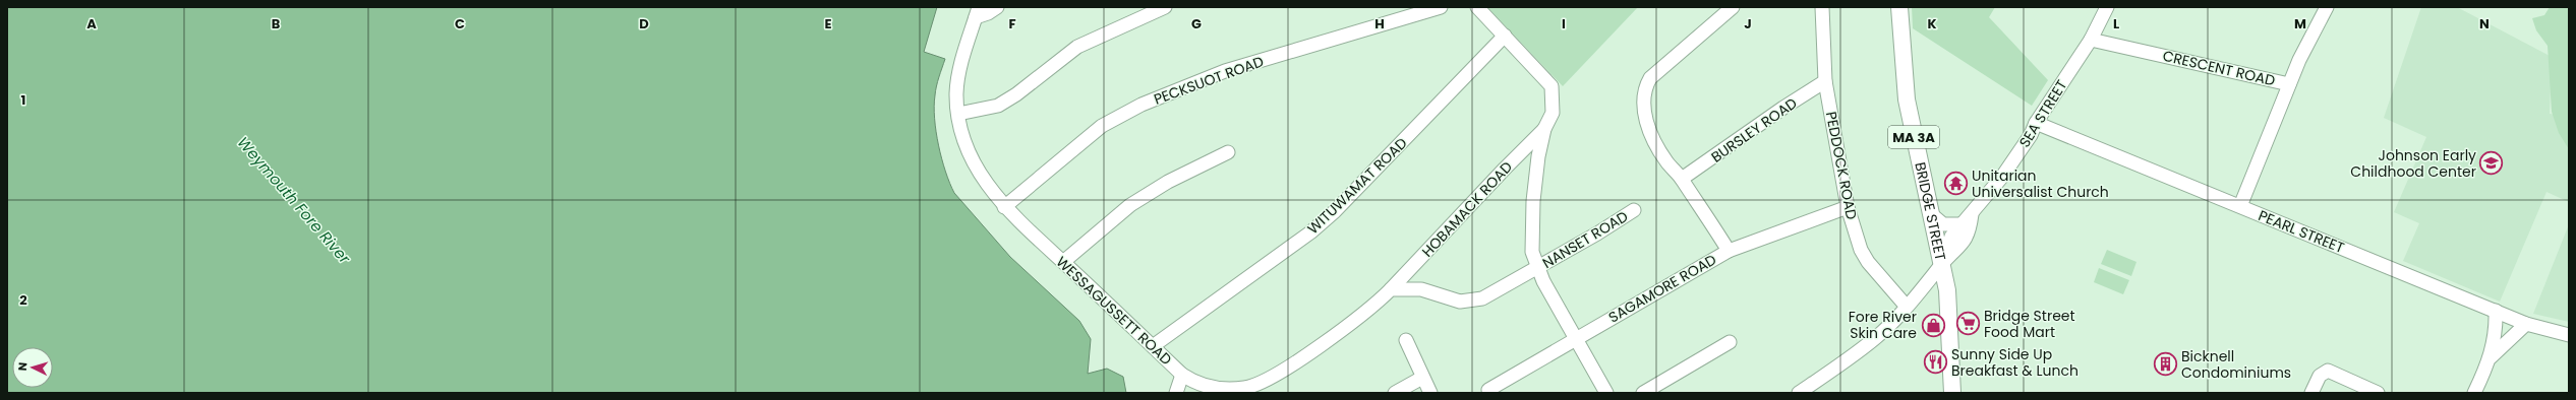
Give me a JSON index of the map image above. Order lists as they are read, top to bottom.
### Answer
{
  "streets": {
    "main road": ["MA 3A", "BRIDGE STREET"],
    "street": [
      "CRESCENT ROAD",
      "PECKSUOT ROAD",
      "SEA STREET",
      "BURSLEY ROAD",
      "PEDDOCK ROAD",
      "WITUWAMAT ROAD",
      "HOBAMACK ROAD",
      "PEARL STREET",
      "NANSET ROAD",
      "SAGAMORE ROAD",
      "WESSAGUSSETT ROAD"
    ]
  },
  "crossings": [
    ["CRESCENT ROAD", "SEA STREET"],
    ["CRESCENT ROAD", "PEARL STREET"],
    ["PECKSUOT ROAD", "WESSAGUSSETT ROAD"],
    ["SEA STREET", "PEDDOCK ROAD"],
    ["SEA STREET", "BRIDGE STREET"],
    ["SEA STREET", "PEARL STREET"],
    ["BURSLEY ROAD", "PEDDOCK ROAD"],
    ["PEDDOCK ROAD", "SAGAMORE ROAD"],
    ["WITUWAMAT ROAD", "WESSAGUSSETT ROAD"],
    ["HOBAMACK ROAD", "WESSAGUSSETT ROAD"]
  ],
  "water": ["Weymouth Fore River"],
  "places": {
    "school or university": ["Johnson Early Childhood Center"],
    "temple": ["Unitarian Universalist Church"],
    "supermarket": ["Bridge Street Food Mart"],
    "shop": ["Fore River Skin Care"],
    "restaurant": ["Sunny Side Up Breakfast & Lunch"],
    "building": ["Bicknell Condominiums"]
  },
  "north": "left",
  "grid": {
    "columns": [
      "A",
      "B",
      "C",
      "D",
      "E",
      "F",
      "G",
      "H",
      "I",
      "J",
      "K",
      "L",
      "M",
      "N"
    ],
    "rows": ["1", "2"]
  }
}
